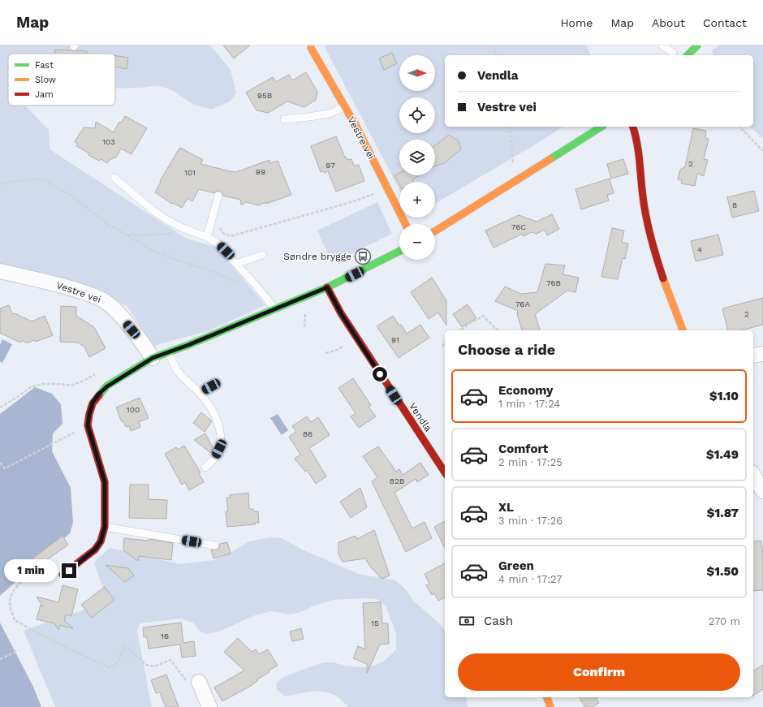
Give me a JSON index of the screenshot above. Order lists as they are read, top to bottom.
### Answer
{
  "streets": {
    "street": ["Vestre vei", "Vendla"]
  },
  "places": {
    "bus stop": ["Søndre brygge"]
  },
  "house_numbers": [
    "95B",
    "103",
    "2",
    "97",
    "99",
    "101",
    "8",
    "76C",
    "4",
    "76B",
    "76A",
    "2",
    "91",
    "100",
    "86",
    "82B",
    "15",
    "16"
  ],
  "legend": ["Fast", "Slow", "Jam"],
  "north": "right",
  "page": {
    "header": "Map",
    "nav": [
      "Home",
      "Map",
      "About",
      "Contact"
    ],
    "map_buttons": ["+", "−"],
    "banner": ["Vendla", "Vestre vei"],
    "heading": "Choose a ride",
    "list": [
      {
        "name": "Economy",
        "note": "1 min · 17:24",
        "value": "$1.10"
      },
      {
        "name": "Comfort",
        "note": "2 min · 17:25",
        "value": "$1.49"
      },
      {
        "name": "XL",
        "note": "3 min · 17:26",
        "value": "$1.87"
      },
      {
        "name": "Green",
        "note": "4 min · 17:27",
        "value": "$1.50"
      }
    ],
    "bubble": "1 min",
    "pay": ["Cash", "270 m"],
    "buttons": "Confirm"
  }
}
